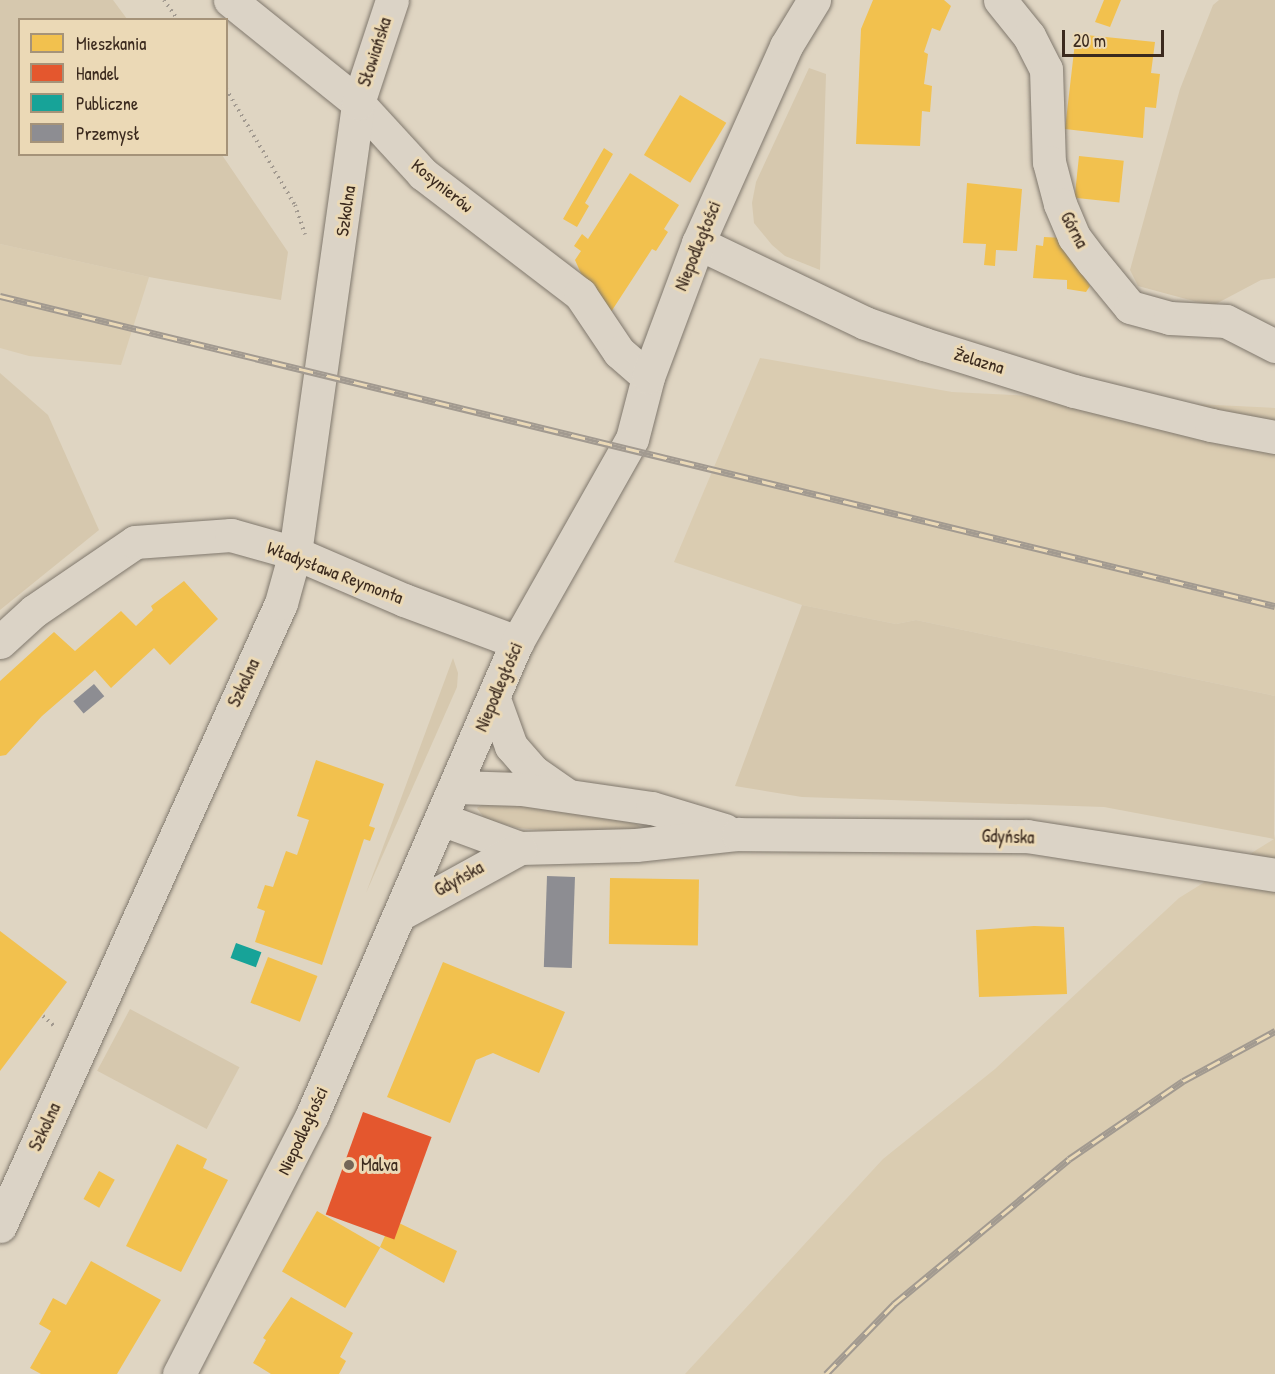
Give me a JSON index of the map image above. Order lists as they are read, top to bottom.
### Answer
{
  "streets": {
    "street": [
      "Słowiańska",
      "Kosynierów",
      "Szkolna",
      "Górna",
      "Niepodległości",
      "Żelazna",
      "Władysława Reymonta",
      "Gdyńska"
    ]
  },
  "crossings": [
    ["Słowiańska", "Kosynierów"],
    ["Słowiańska", "Szkolna"],
    ["Kosynierów", "Szkolna"],
    ["Kosynierów", "Niepodległości"],
    ["Szkolna", "Władysława Reymonta"],
    ["Niepodległości", "Żelazna"],
    ["Niepodległości", "Władysława Reymonta"],
    ["Niepodległości", "Gdyńska"]
  ],
  "places": ["Malva"],
  "legend": [
    "Mieszkania",
    "Handel",
    "Publiczne",
    "Przemysł"
  ],
  "scale_bar": "20 m"
}
